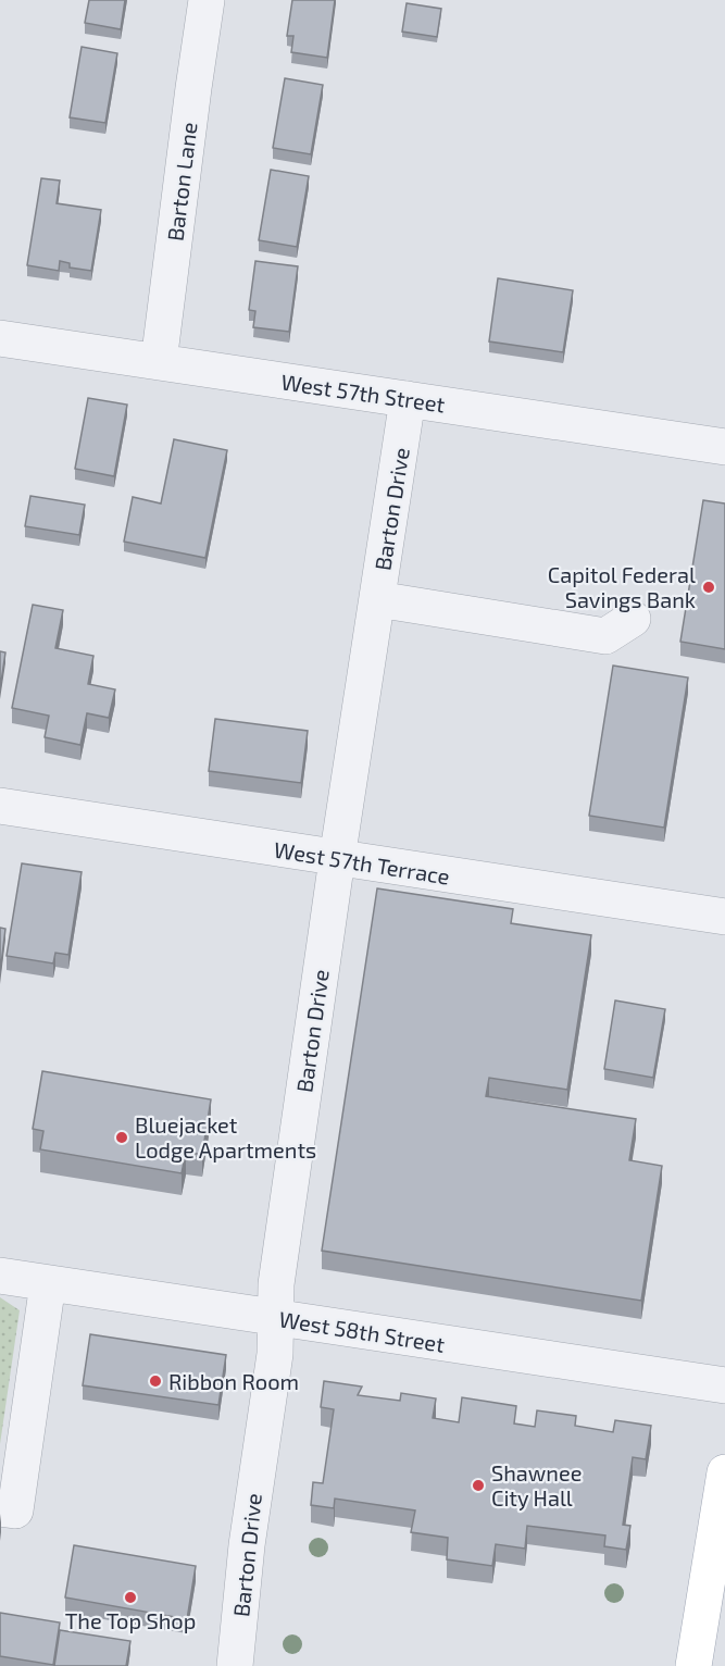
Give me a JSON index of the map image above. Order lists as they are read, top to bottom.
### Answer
{
  "streets": {
    "street": [
      "Barton Lane",
      "West 57th Street",
      "Barton Drive",
      "West 57th Terrace",
      "West 58th Street"
    ]
  },
  "crossings": [
    ["Barton Lane", "West 57th Street"],
    ["West 57th Street", "Barton Drive"],
    ["Barton Drive", "West 57th Terrace"],
    ["Barton Drive", "West 58th Street"]
  ],
  "places": [
    "Capitol Federal Savings Bank",
    "Bluejacket Lodge Apartments",
    "Ribbon Room",
    "Shawnee City Hall",
    "The Top Shop"
  ]
}
